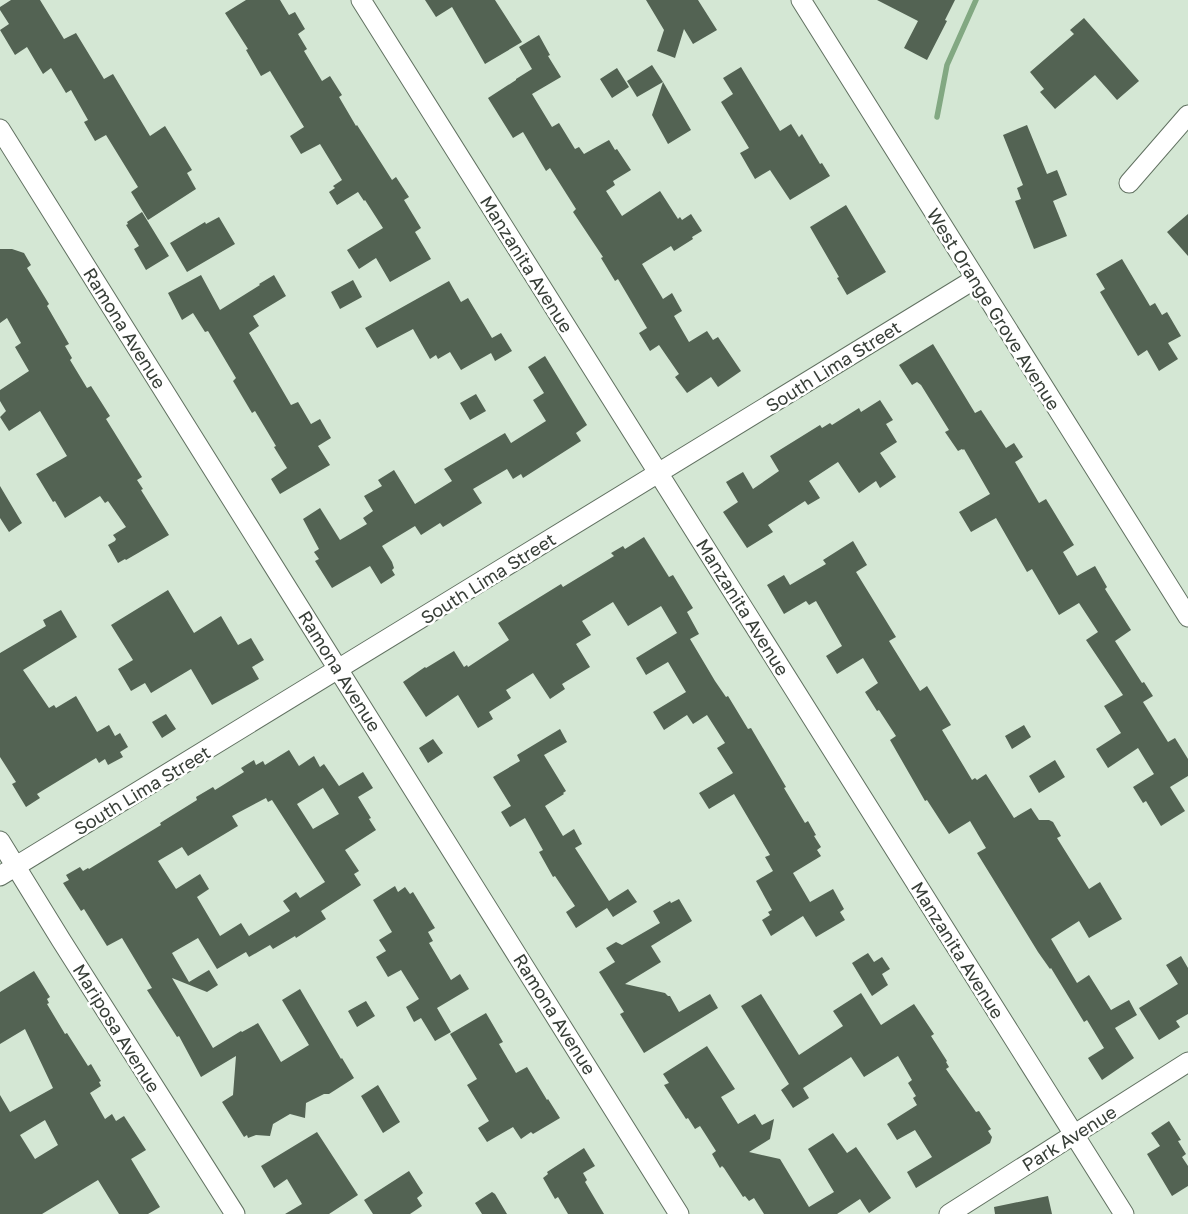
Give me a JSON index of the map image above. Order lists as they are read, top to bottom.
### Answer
{
  "streets": {
    "street": [
      "Manzanita Avenue",
      "West Orange Grove Avenue",
      "Ramona Avenue",
      "South Lima Street",
      "Mariposa Avenue",
      "Park Avenue"
    ]
  },
  "crossings": [
    ["Manzanita Avenue", "South Lima Street"],
    ["Manzanita Avenue", "Park Avenue"],
    ["West Orange Grove Avenue", "South Lima Street"],
    ["Ramona Avenue", "South Lima Street"],
    ["South Lima Street", "Mariposa Avenue"]
  ]
}
